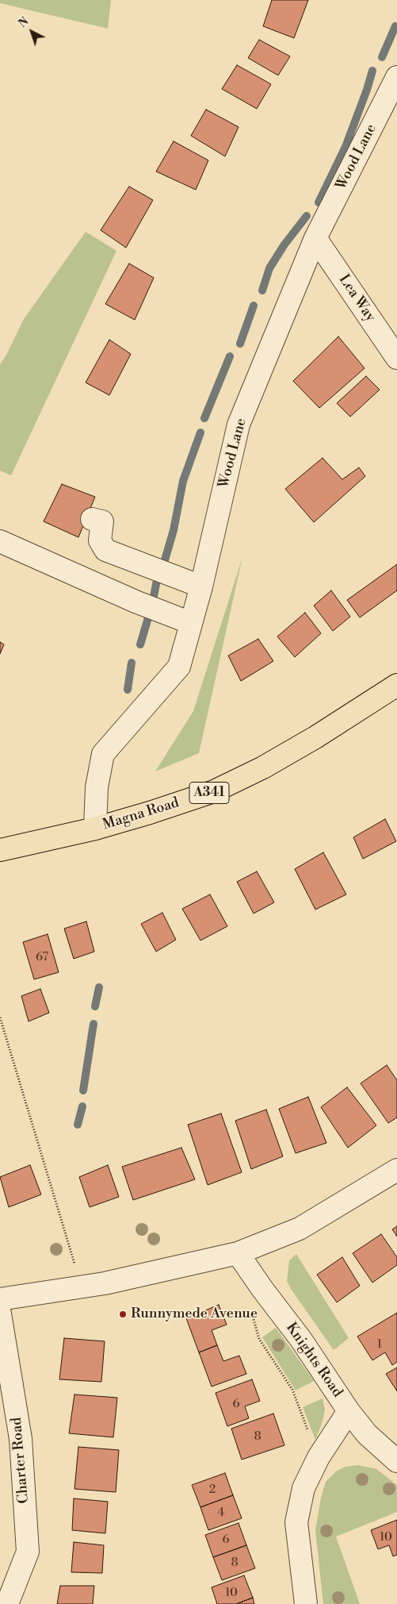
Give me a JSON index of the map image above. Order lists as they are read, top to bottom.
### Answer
{
  "streets": {
    "main road": ["A341", "Magna Road"],
    "street": [
      "Wood Lane",
      "Lea Way",
      "Knights Road",
      "Charter Road"
    ]
  },
  "crossings": [
    ["Wood Lane", "Lea Way"],
    ["Wood Lane", "Magna Road"]
  ],
  "places": ["Runnymede Avenue"],
  "house_numbers": [
    "67",
    "1",
    "6",
    "8",
    "2",
    "4",
    "10",
    "6",
    "8",
    "10"
  ],
  "north": "top left"
}
